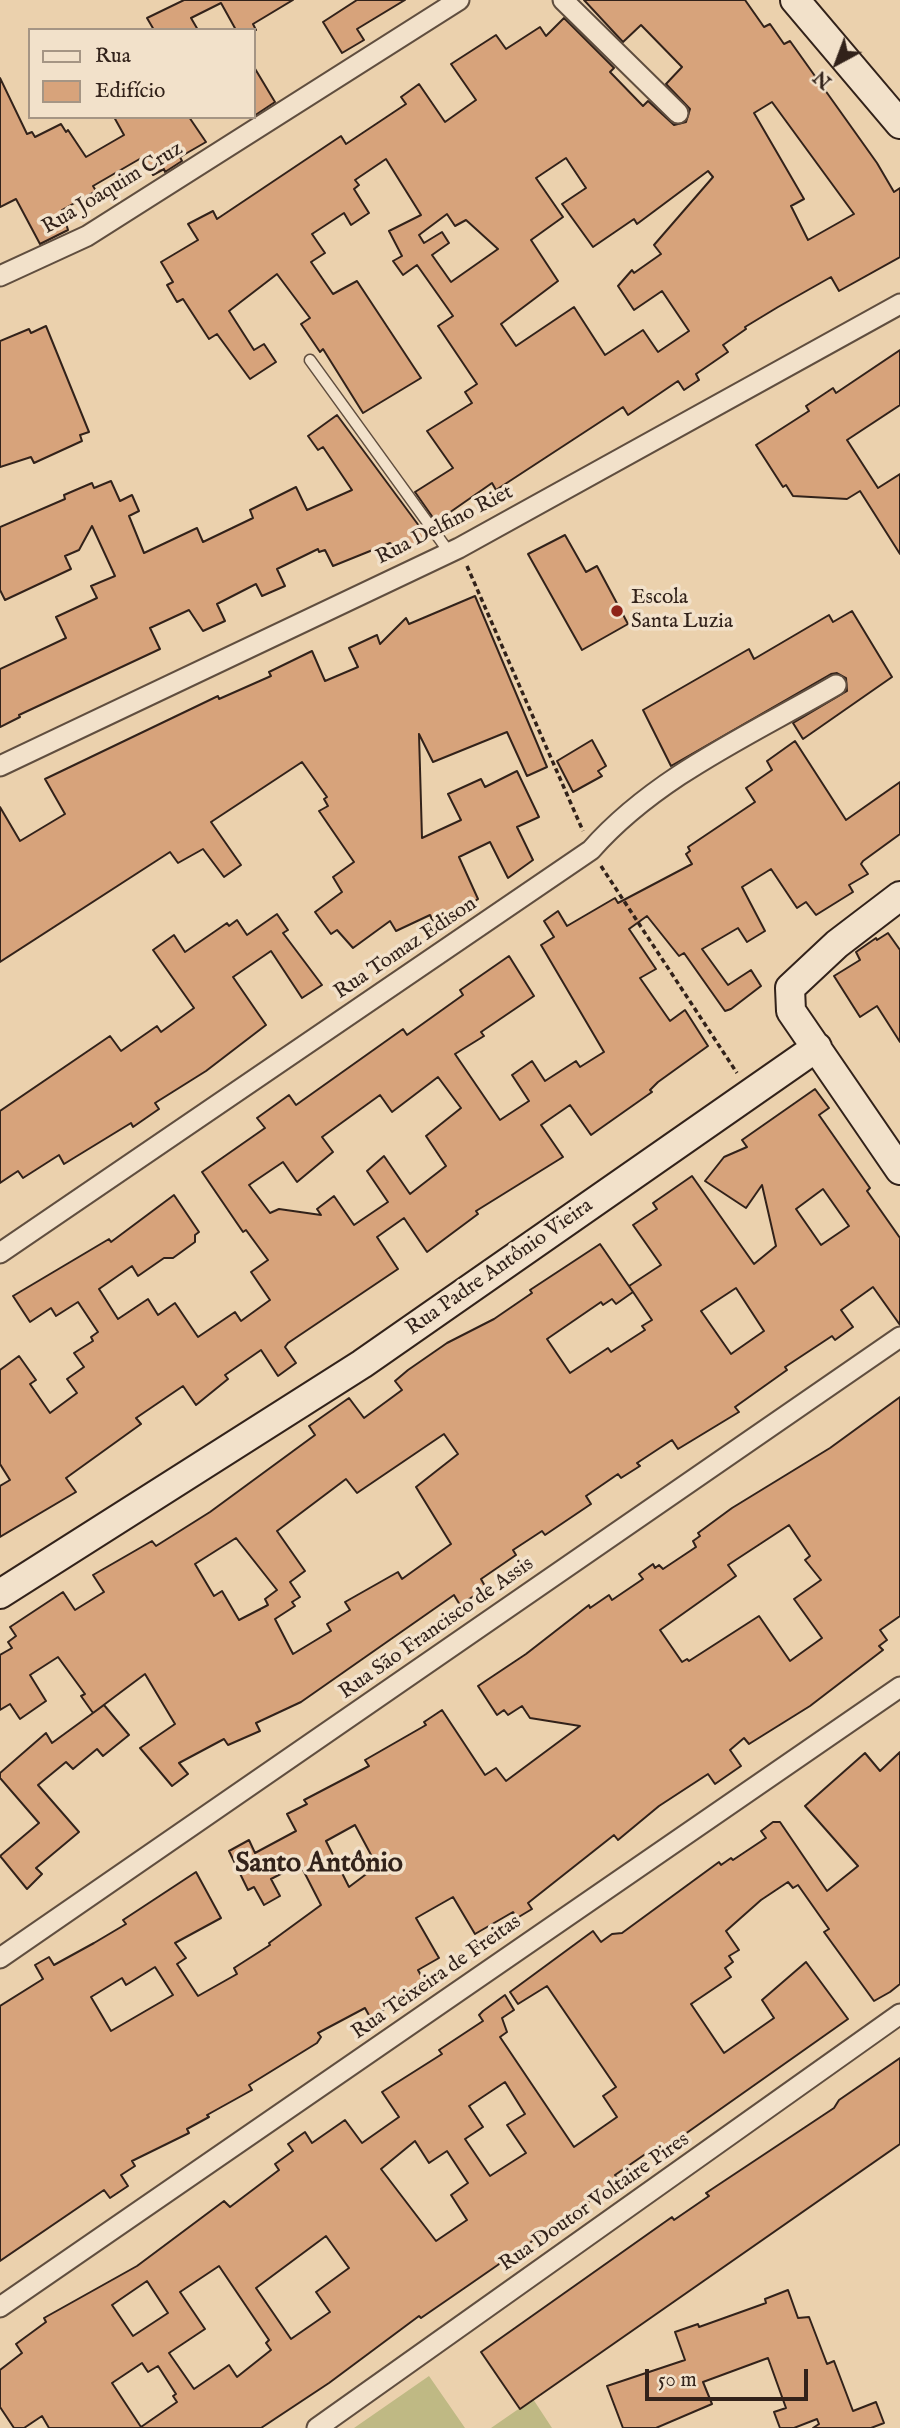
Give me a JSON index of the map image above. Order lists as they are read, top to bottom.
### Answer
{
  "streets": {
    "street": [
      "Rua Joaquim Cruz",
      "Rua Delfino Riet",
      "Rua Tomaz Edison",
      "Rua Padre Antônio Vieira",
      "Rua São Francisco de Assis",
      "Rua Teixeira de Freitas",
      "Rua Doutor Voltaire Pires"
    ]
  },
  "districts": ["Santo Antônio"],
  "places": ["Escola Santa Luzia"],
  "legend": ["Rua", "Edifício"],
  "scale_bar": "50 m",
  "north": "bottom left"
}
